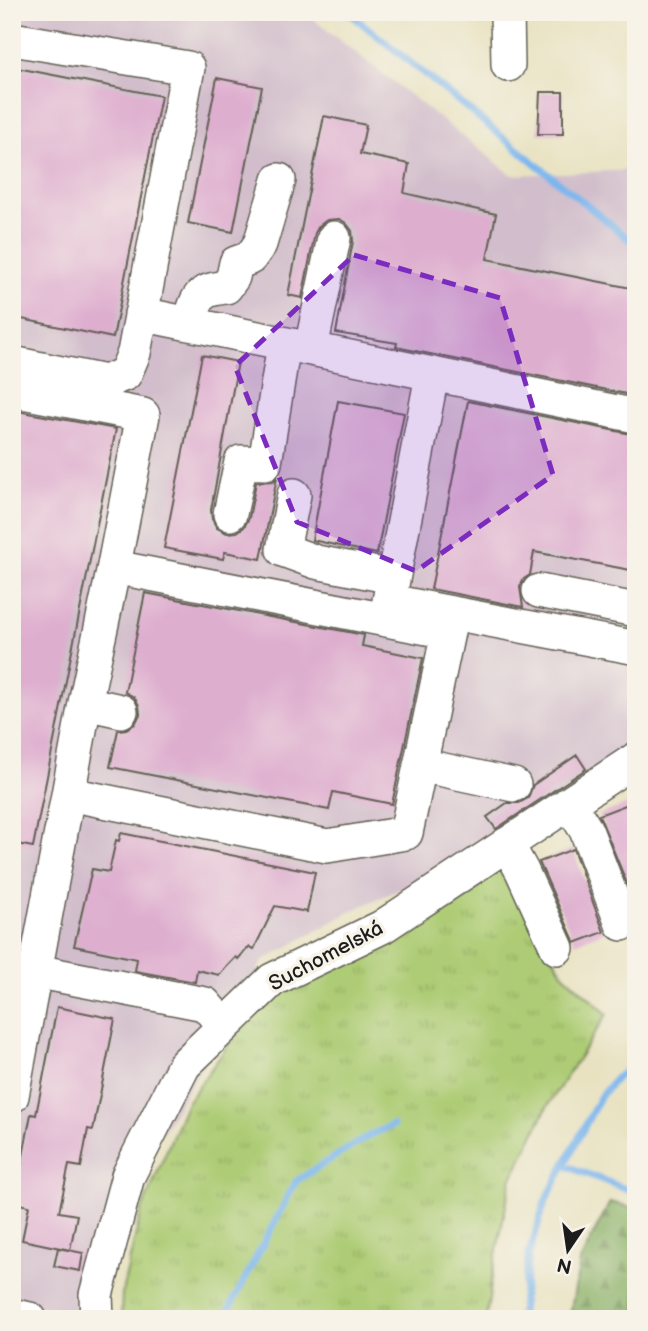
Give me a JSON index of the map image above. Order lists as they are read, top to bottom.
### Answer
{
  "streets": {
    "street": ["Suchomelská"]
  },
  "north": "bottom"
}
